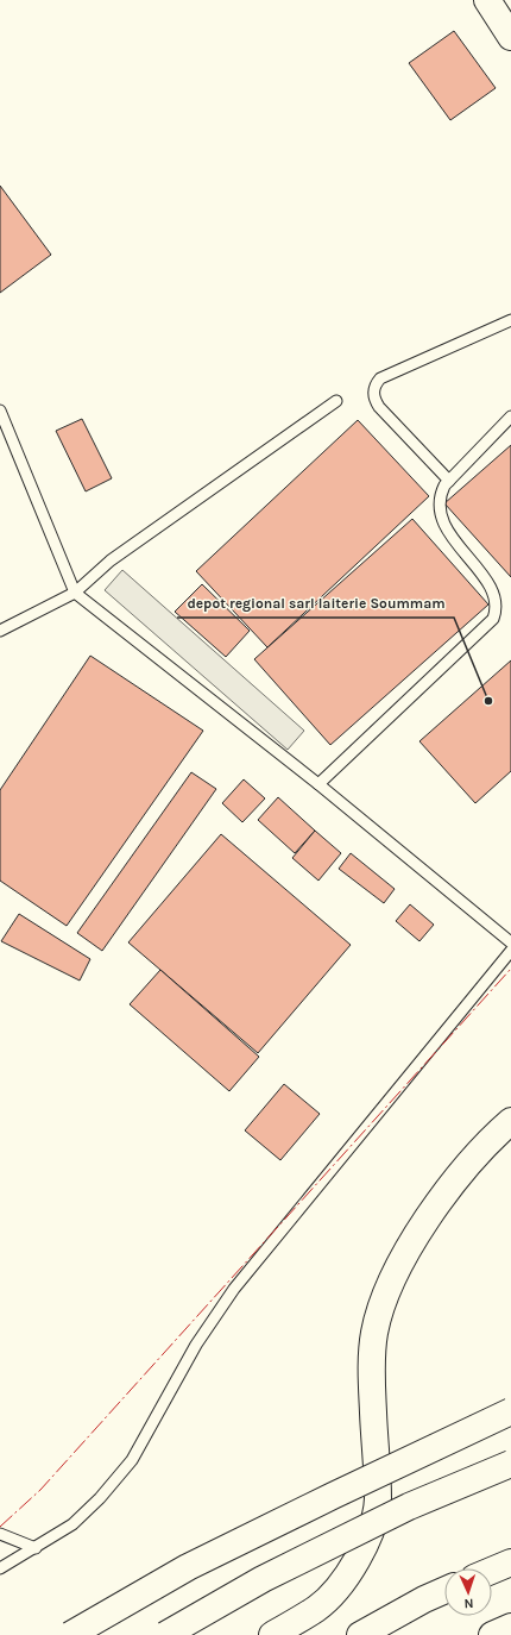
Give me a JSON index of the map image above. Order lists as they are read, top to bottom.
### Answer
{
  "places": ["depot regional sarl laiterie Soummam"],
  "north": "bottom"
}
